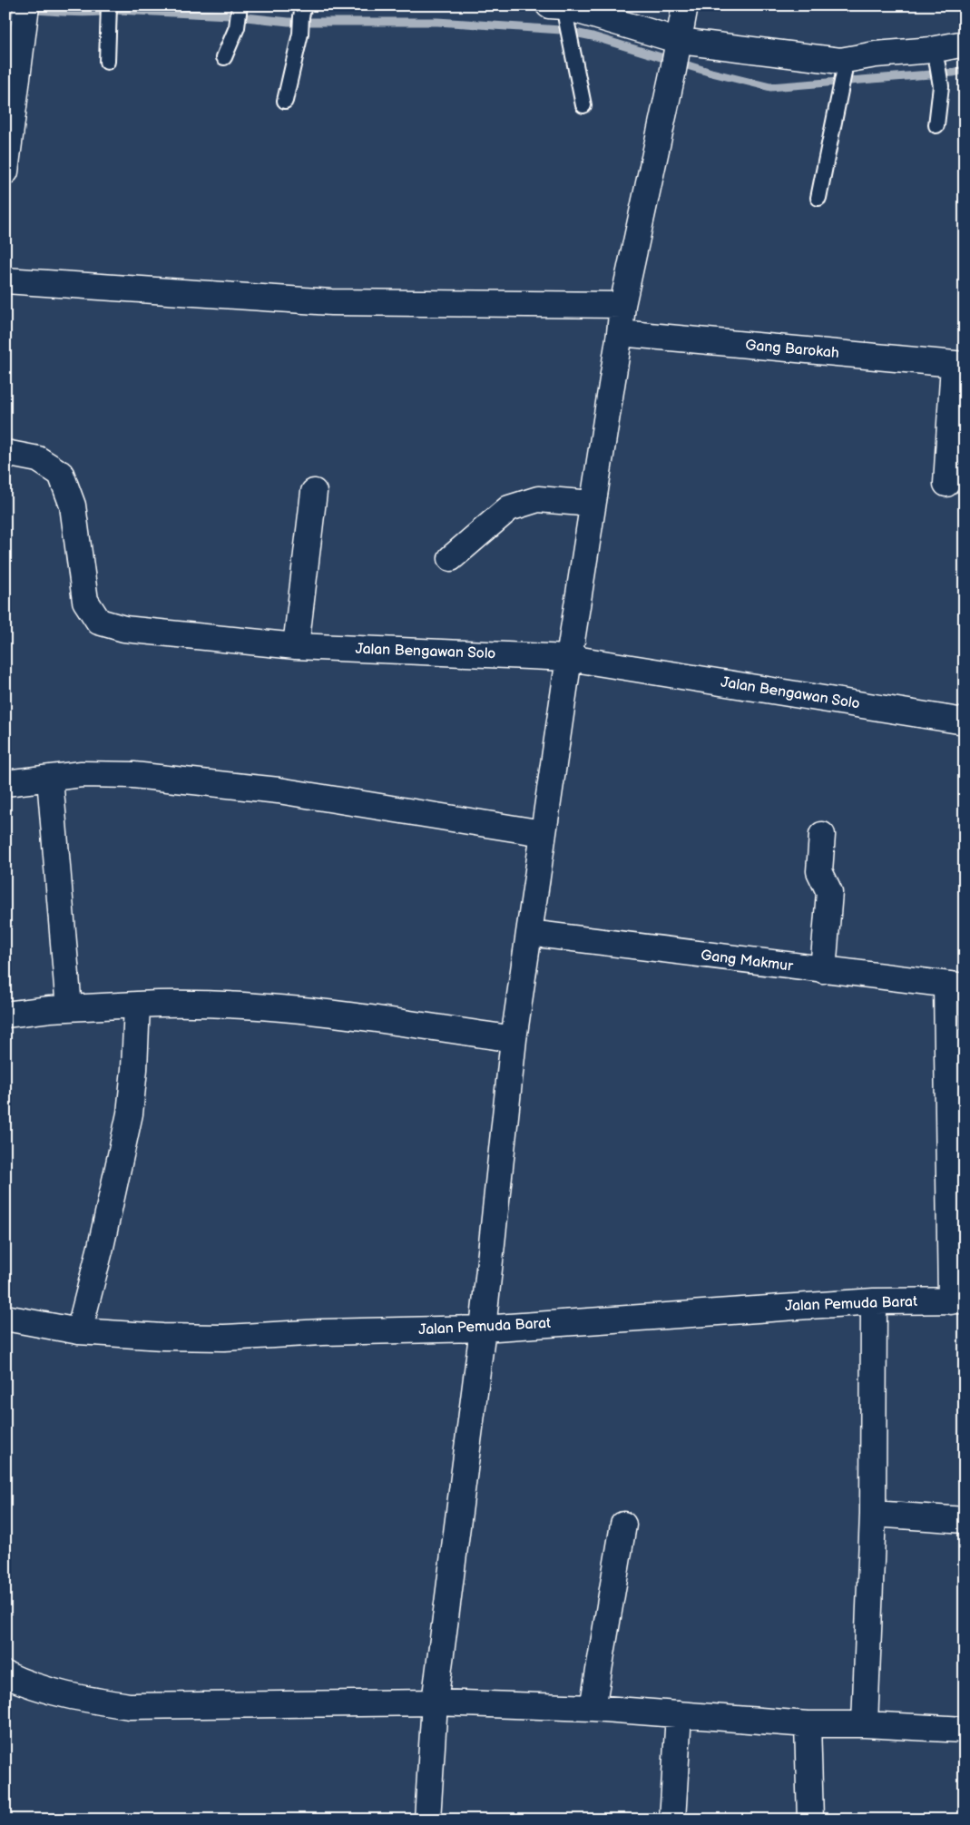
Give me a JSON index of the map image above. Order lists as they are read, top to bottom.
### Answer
{
  "streets": {
    "street": [
      "Gang Barokah",
      "Jalan Bengawan Solo",
      "Gang Makmur",
      "Jalan Pemuda Barat"
    ]
  }
}
